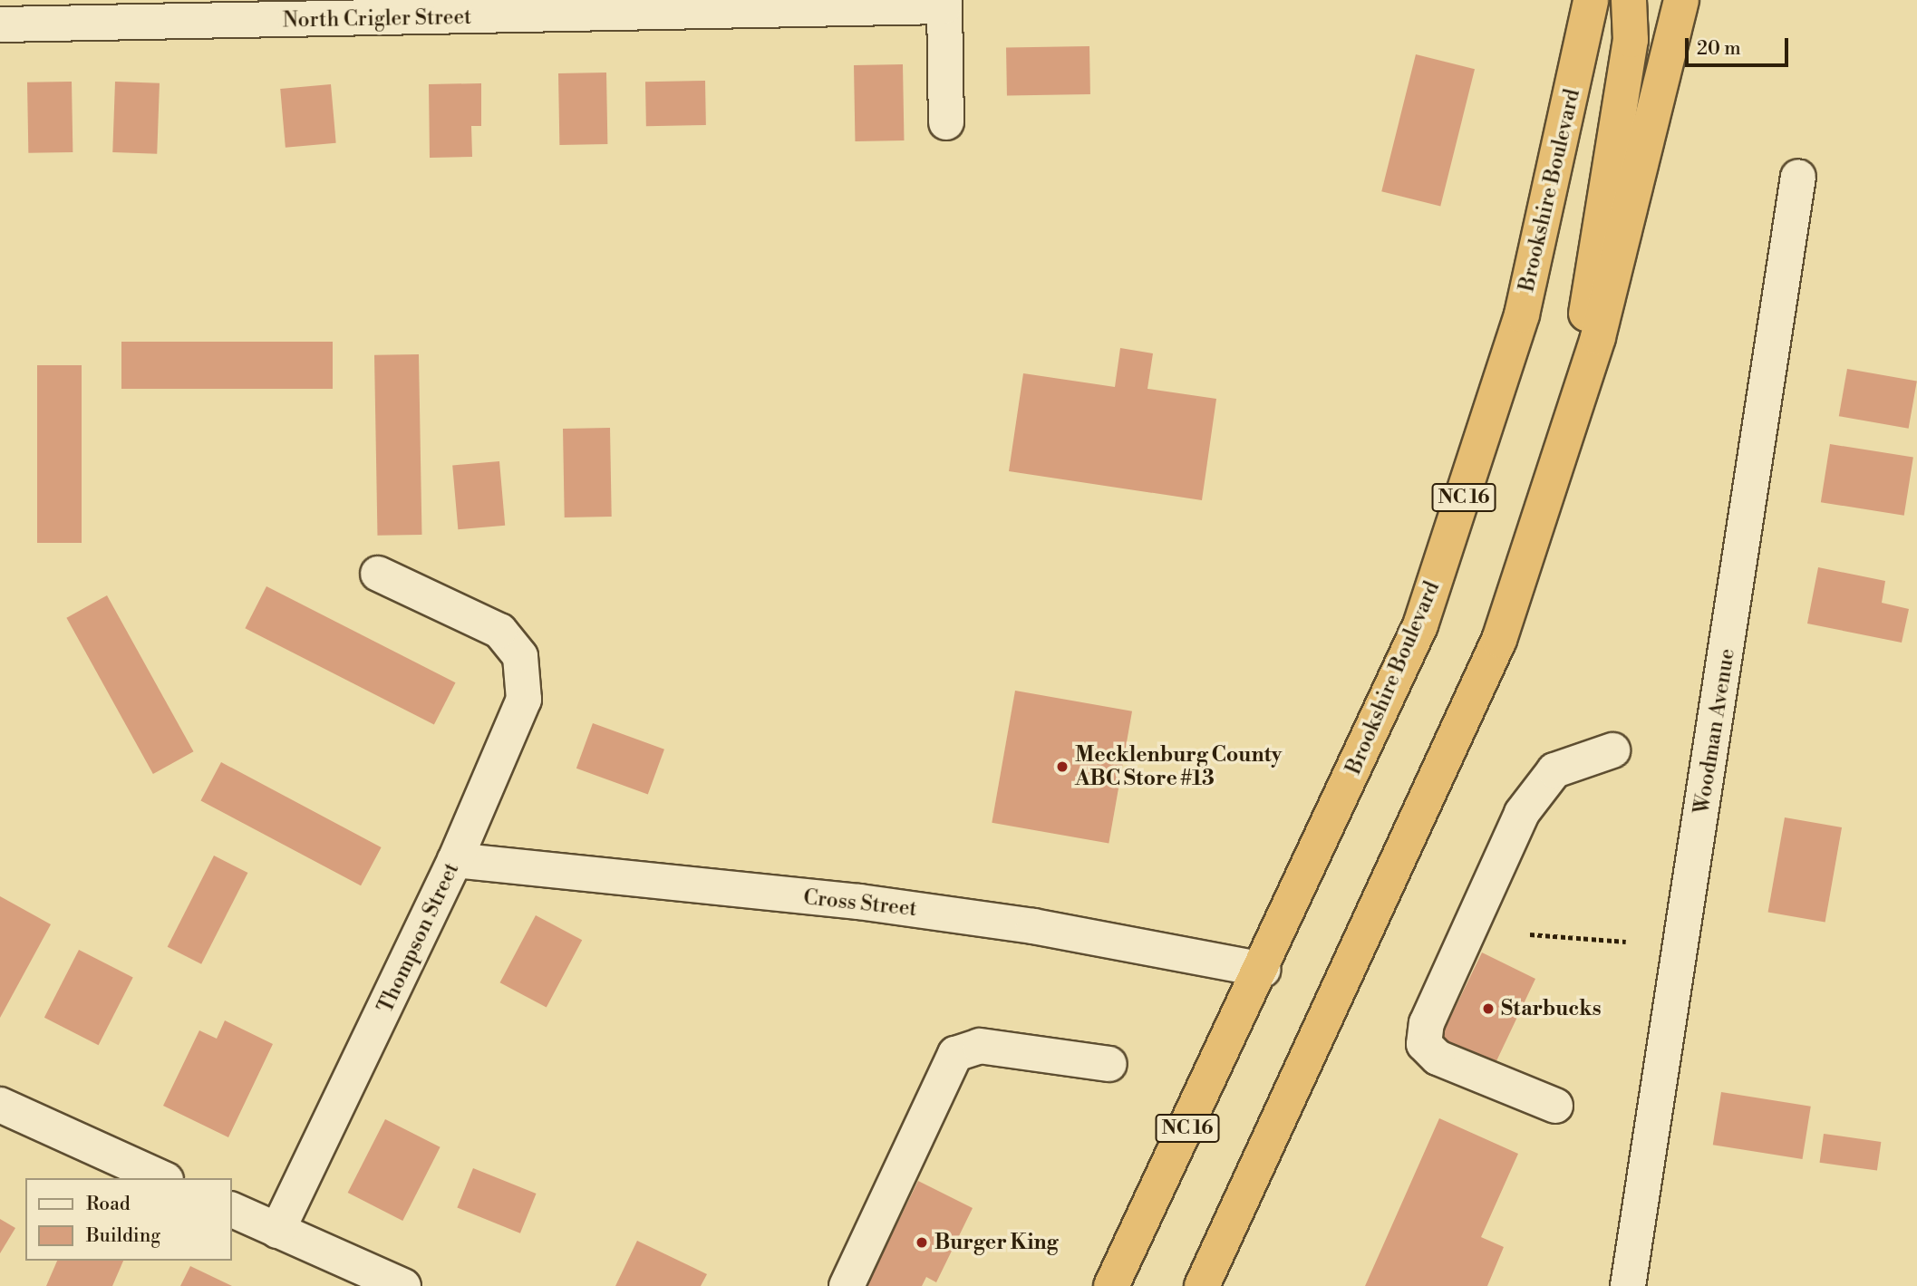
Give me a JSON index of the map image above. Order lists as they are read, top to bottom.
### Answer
{
  "streets": {
    "highway": ["Brookshire Boulevard", "NC 16"],
    "street": [
      "North Crigler Street",
      "Woodman Avenue",
      "Cross Street",
      "Thompson Street"
    ]
  },
  "crossings": [
    ["Brookshire Boulevard", "Cross Street"],
    ["Cross Street", "Thompson Street"]
  ],
  "places": ["Mecklenburg County ABC Store #13", "Starbucks", "Burger King"],
  "legend": ["Road", "Building"],
  "scale_bar": "20 m"
}
